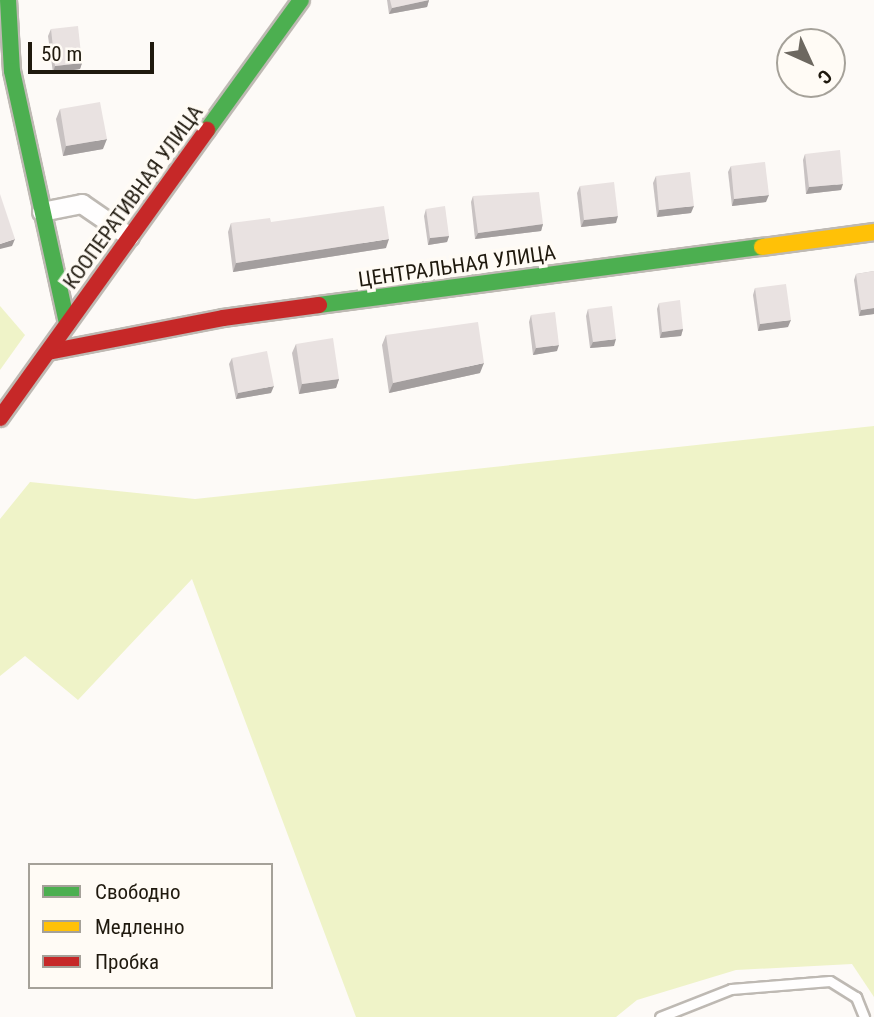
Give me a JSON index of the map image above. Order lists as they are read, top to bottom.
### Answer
{
  "streets": {
    "street": ["КООПЕРАТИВНАЯ УЛИЦА", "ЦЕНТРАЛЬНАЯ УЛИЦА"]
  },
  "crossings": [
    ["КООПЕРАТИВНАЯ УЛИЦА", "ЦЕНТРАЛЬНАЯ УЛИЦА"]
  ],
  "legend": ["Свободно", "Медленно", "Пробка"],
  "scale_bar": "50 m",
  "north": "bottom right"
}
